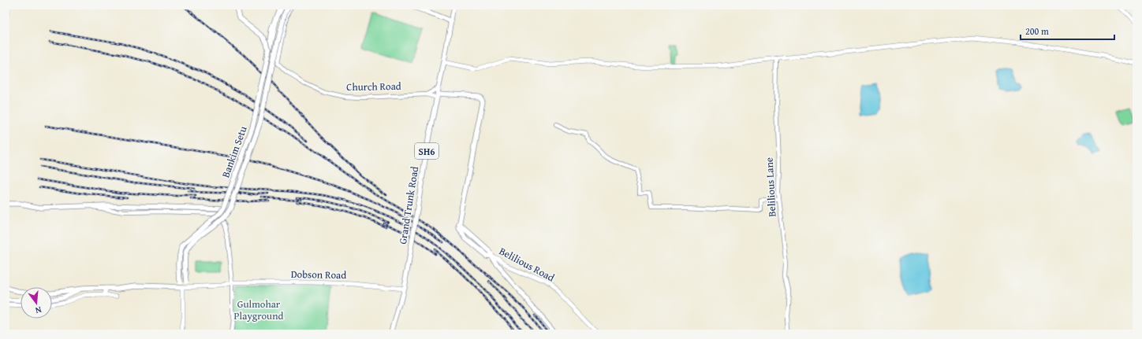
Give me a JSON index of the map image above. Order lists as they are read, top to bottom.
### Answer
{
  "streets": {
    "main road": [
      "SH6",
      "Bankim Setu",
      "Grand Trunk Road",
      "Belilious Road",
      "Dobson Road"
    ],
    "street": ["Church Road", "Belilious Lane"]
  },
  "crossings": [
    ["Bankim Setu", "Dobson Road"],
    ["Grand Trunk Road", "Dobson Road"]
  ],
  "parks": ["Gulmohar Playground"],
  "scale_bar": "200 m",
  "north": "bottom"
}
